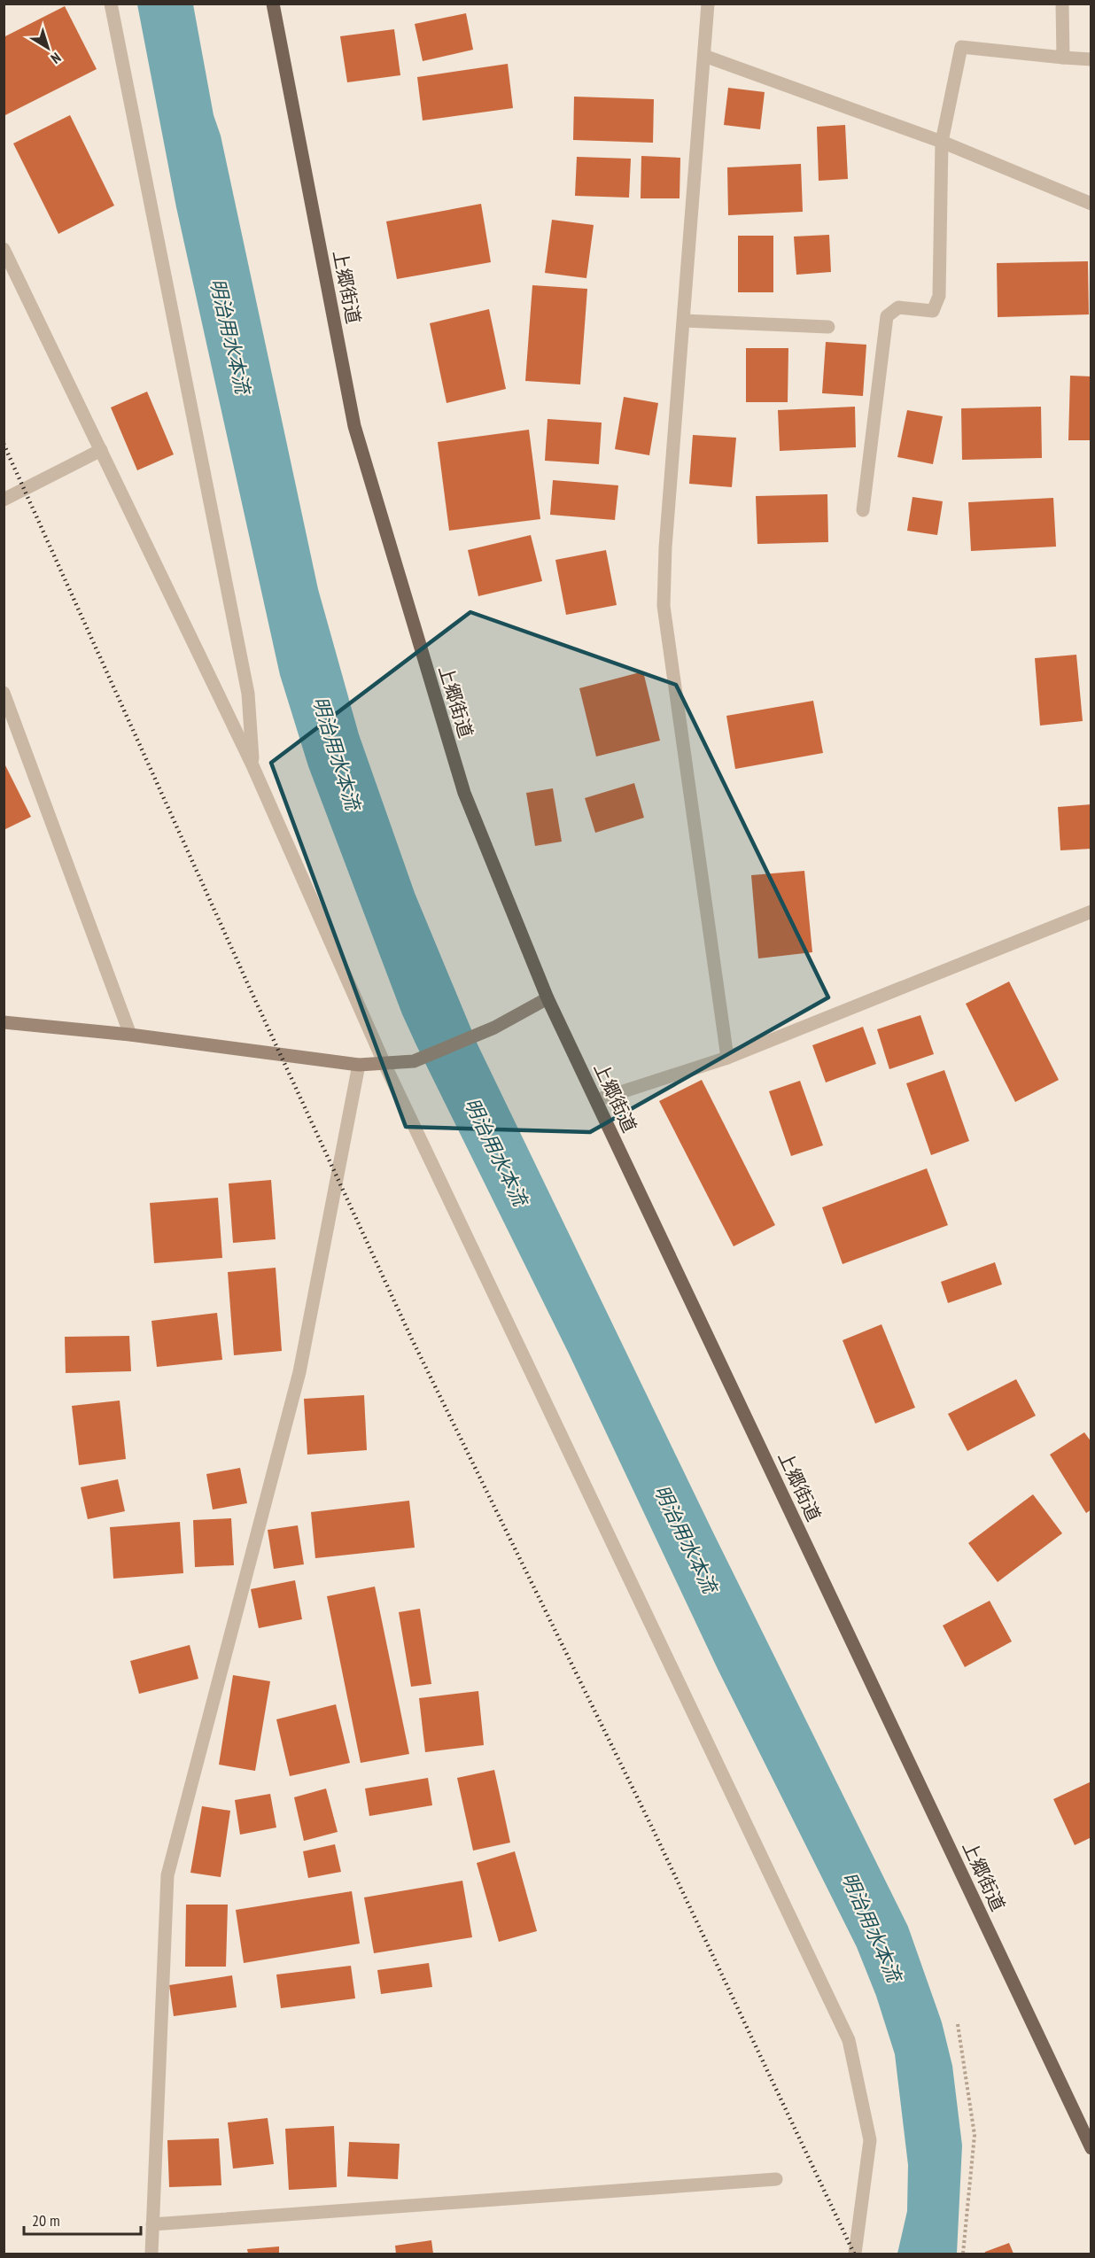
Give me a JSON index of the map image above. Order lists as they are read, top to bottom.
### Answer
{
  "streets": {
    "main road": ["上郷街道"]
  },
  "water": ["明治用水本流"],
  "scale_bar": "20 m",
  "north": "bottom right"
}
